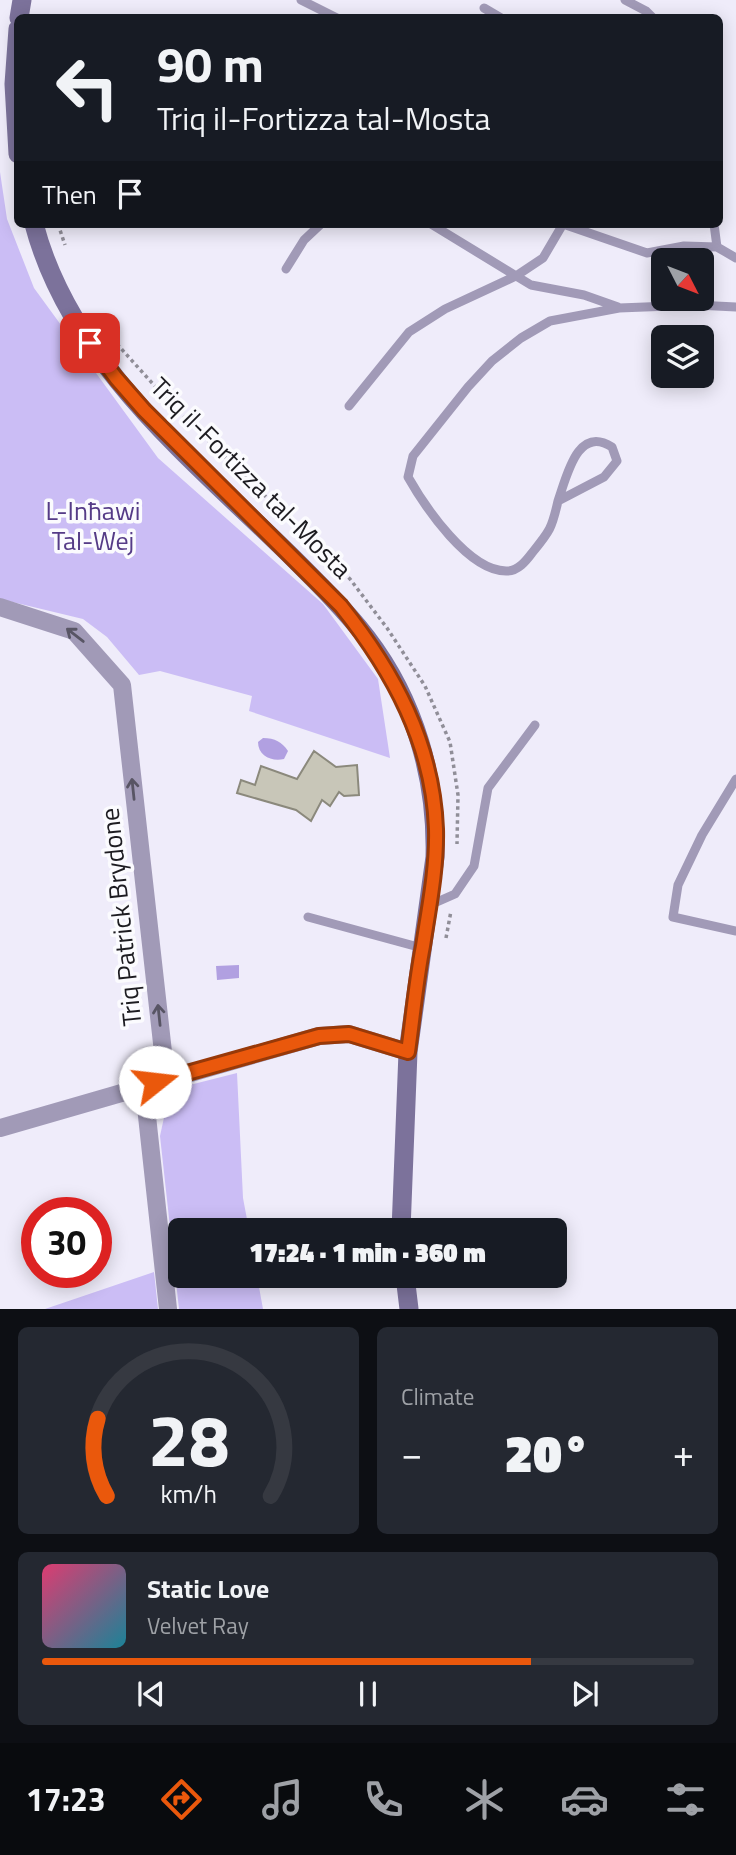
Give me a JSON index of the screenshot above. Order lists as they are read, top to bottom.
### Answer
{
  "streets": {
    "main road": ["Triq il-Fortizza tal-Mosta"],
    "street": ["Triq Patrick Brydone"]
  },
  "one_way": ["Triq Patrick Brydone"],
  "parks": ["L-Inħawi Tal-Wej"],
  "north": "bottom right",
  "page": {
    "turn": ["90 m", "Triq il-Fortizza tal-Mosta"],
    "then": "Then",
    "limit": "30",
    "trip": "17:24 · 1 min · 360 m",
    "tile": "Climate",
    "heat": ["−", "20°", "+"],
    "song": ["Static Love", "Velvet Ray"],
    "tabs": "17:23",
    "gauge": ["28", "km/h"]
  }
}
